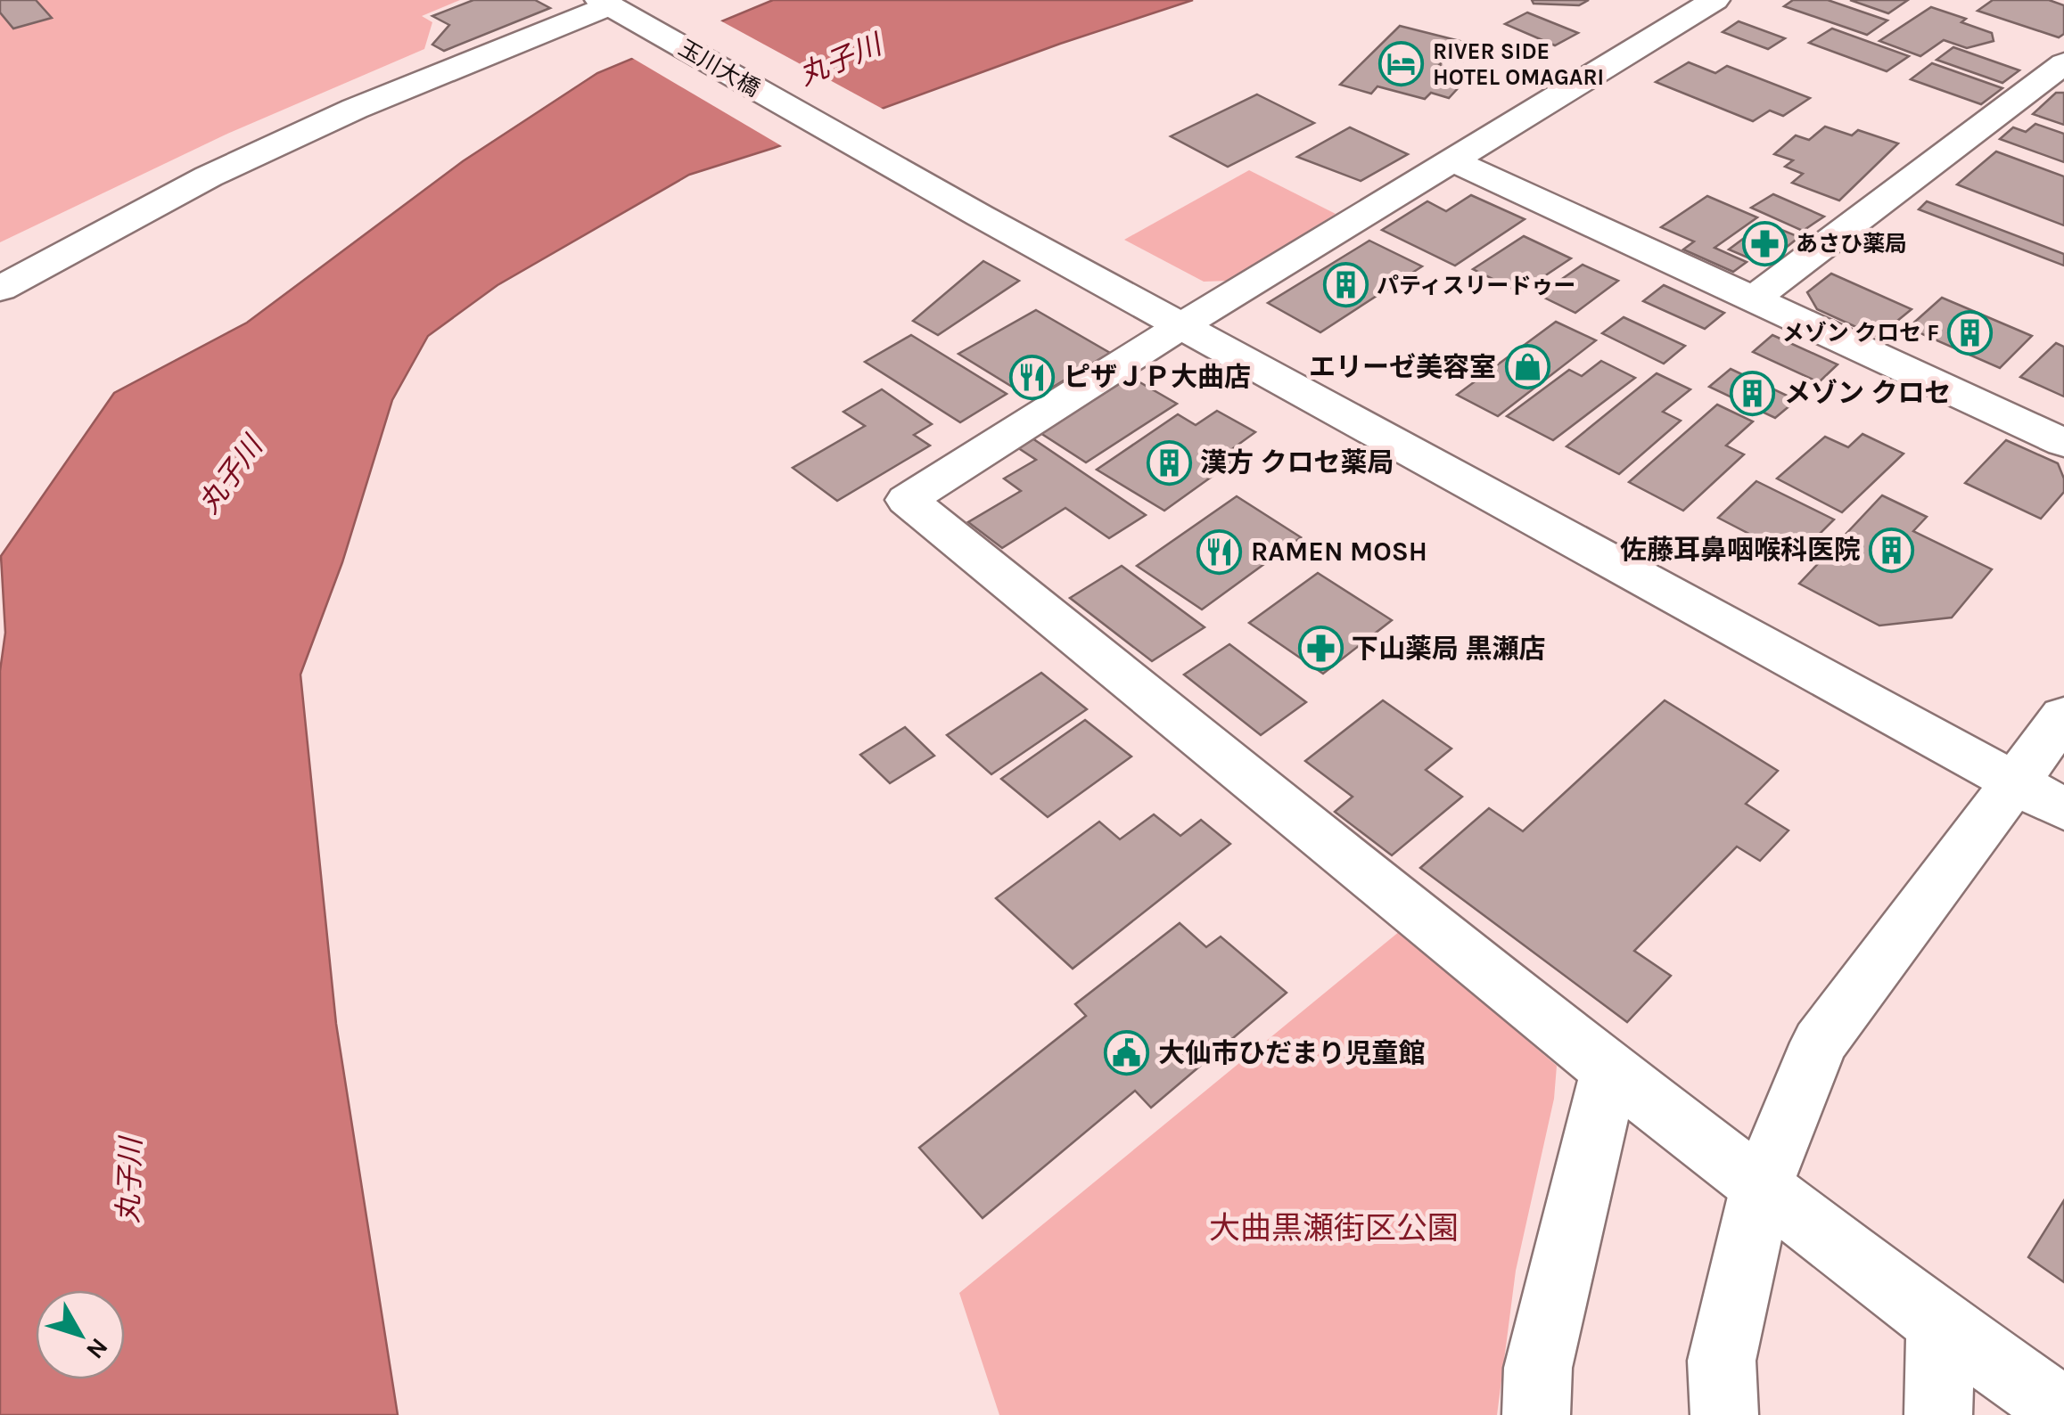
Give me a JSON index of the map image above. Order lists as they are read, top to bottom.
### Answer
{
  "streets": {
    "street": ["玉川大橋"]
  },
  "water": ["丸子川"],
  "parks": ["大曲黒瀬街区公園"],
  "places": {
    "hotel": ["RIVER SIDE HOTEL OMAGARI"],
    "pharmacy": ["あさひ薬局", "下山薬局 黒瀬店"],
    "building": [
      "パティスリードゥー",
      "メゾン クロセ F",
      "メゾン クロセ",
      "漢方 クロセ薬局",
      "佐藤耳鼻咽喉科医院"
    ],
    "shop": ["エリーゼ美容室"],
    "restaurant": ["ピザＪＰ大曲店", "RAMEN MOSH"],
    "public building": ["大仙市ひだまり児童館"]
  },
  "north": "bottom right"
}
